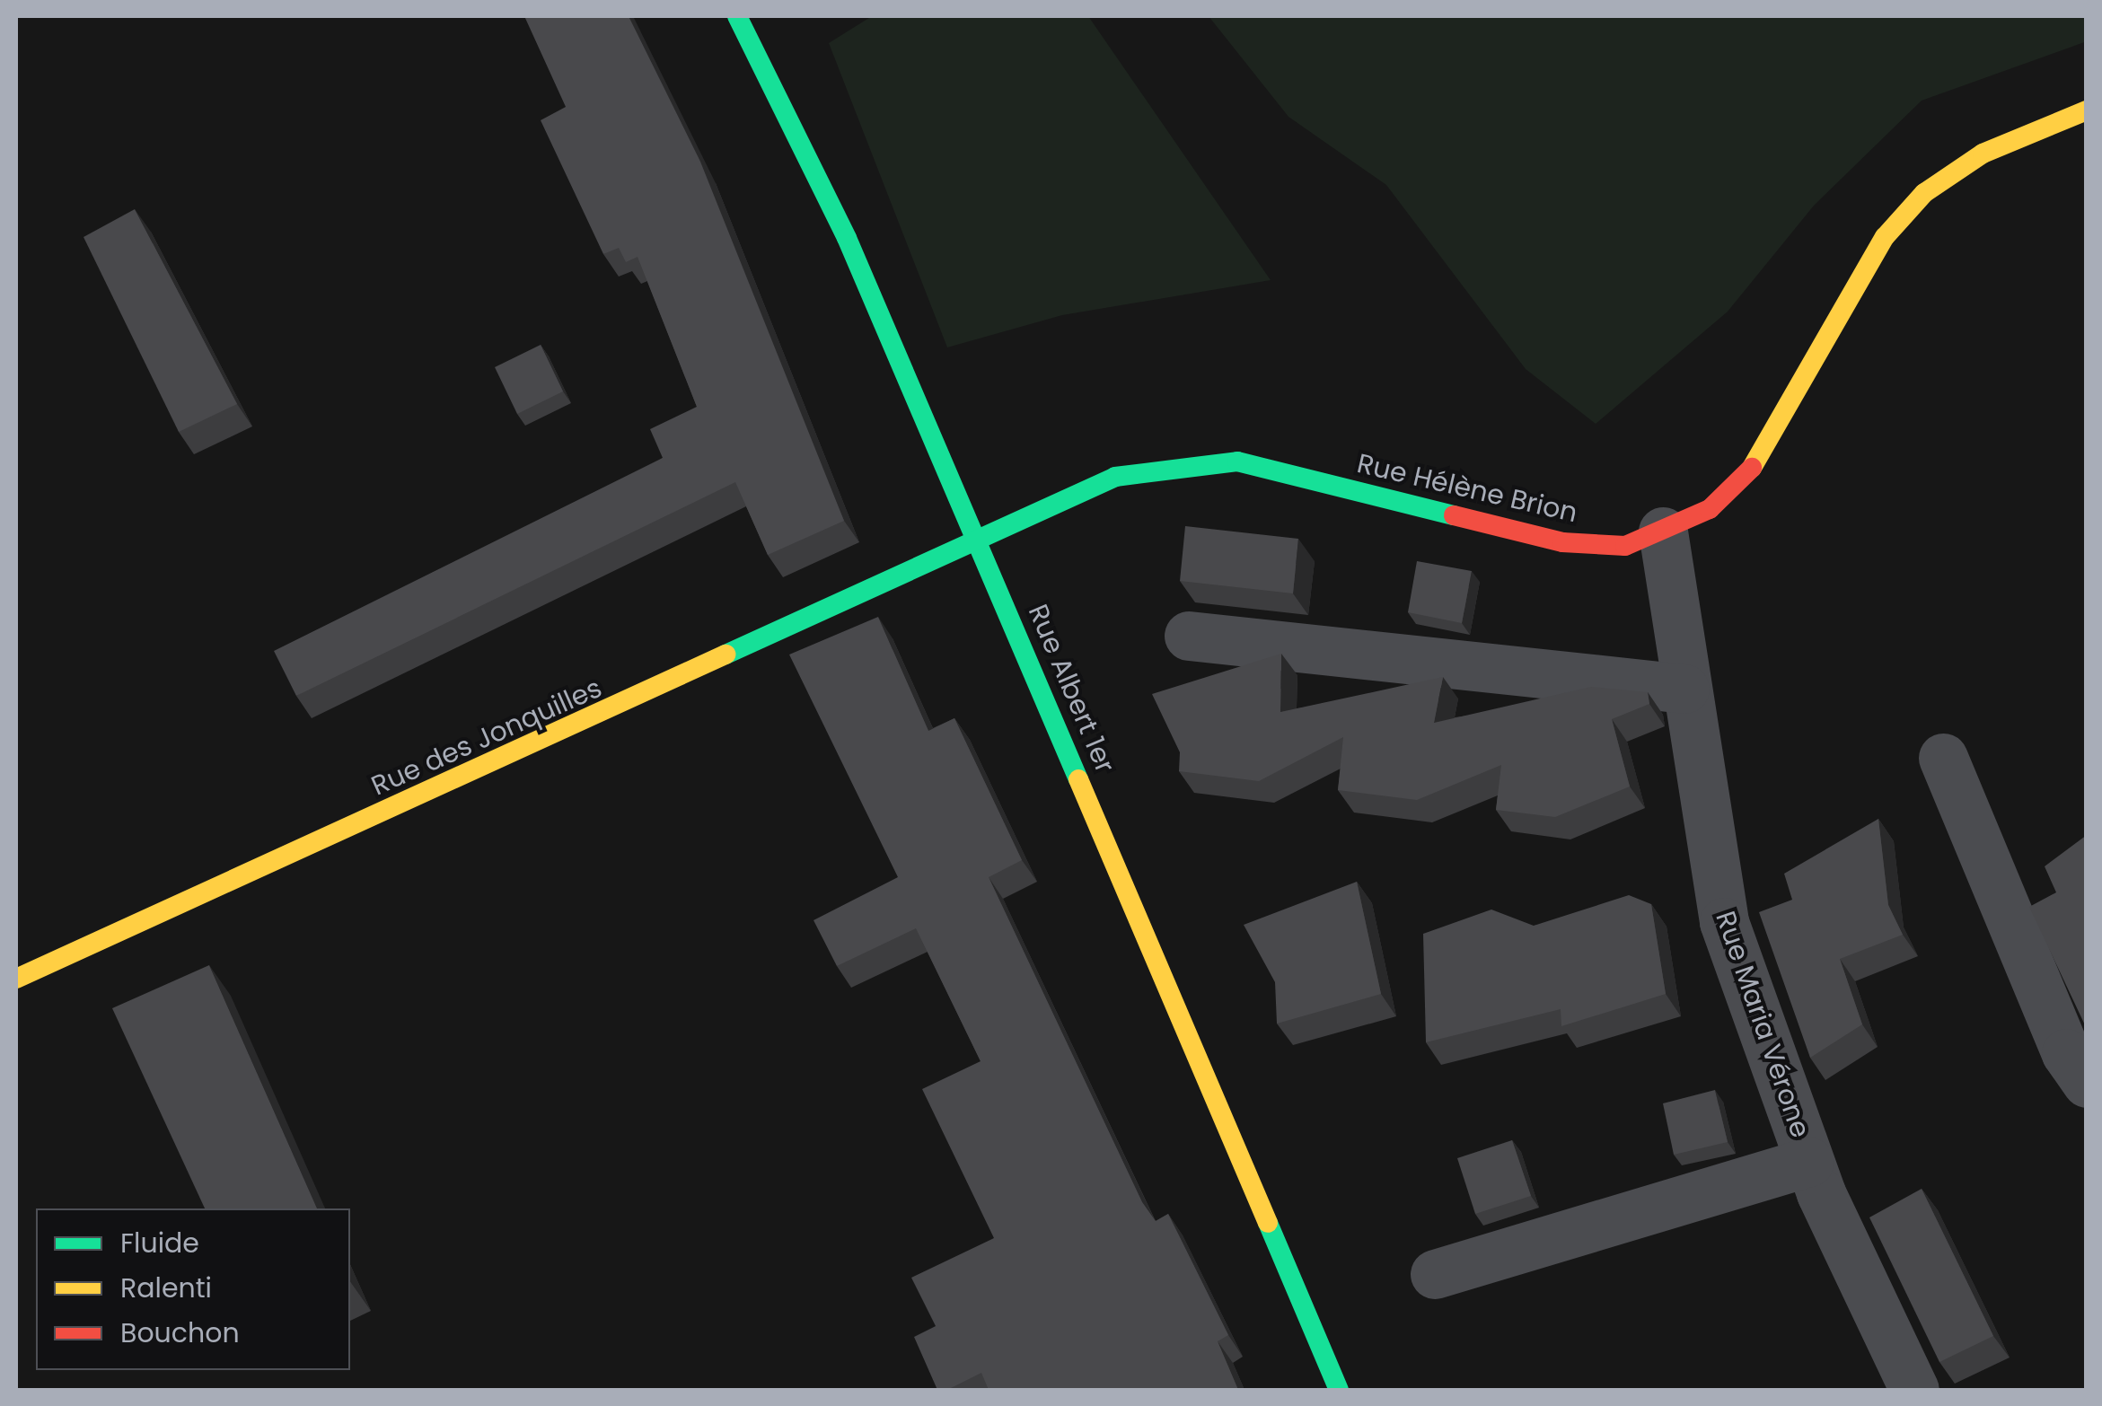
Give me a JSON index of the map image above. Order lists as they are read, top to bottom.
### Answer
{
  "streets": {
    "street": [
      "Rue Hélène Brion",
      "Rue Albert 1er",
      "Rue des Jonquilles",
      "Rue Maria Vérone"
    ]
  },
  "crossings": [
    ["Rue Hélène Brion", "Rue Albert 1er"],
    ["Rue Hélène Brion", "Rue des Jonquilles"],
    ["Rue Hélène Brion", "Rue Maria Vérone"],
    ["Rue Albert 1er", "Rue des Jonquilles"]
  ],
  "legend": ["Fluide", "Ralenti", "Bouchon"]
}
